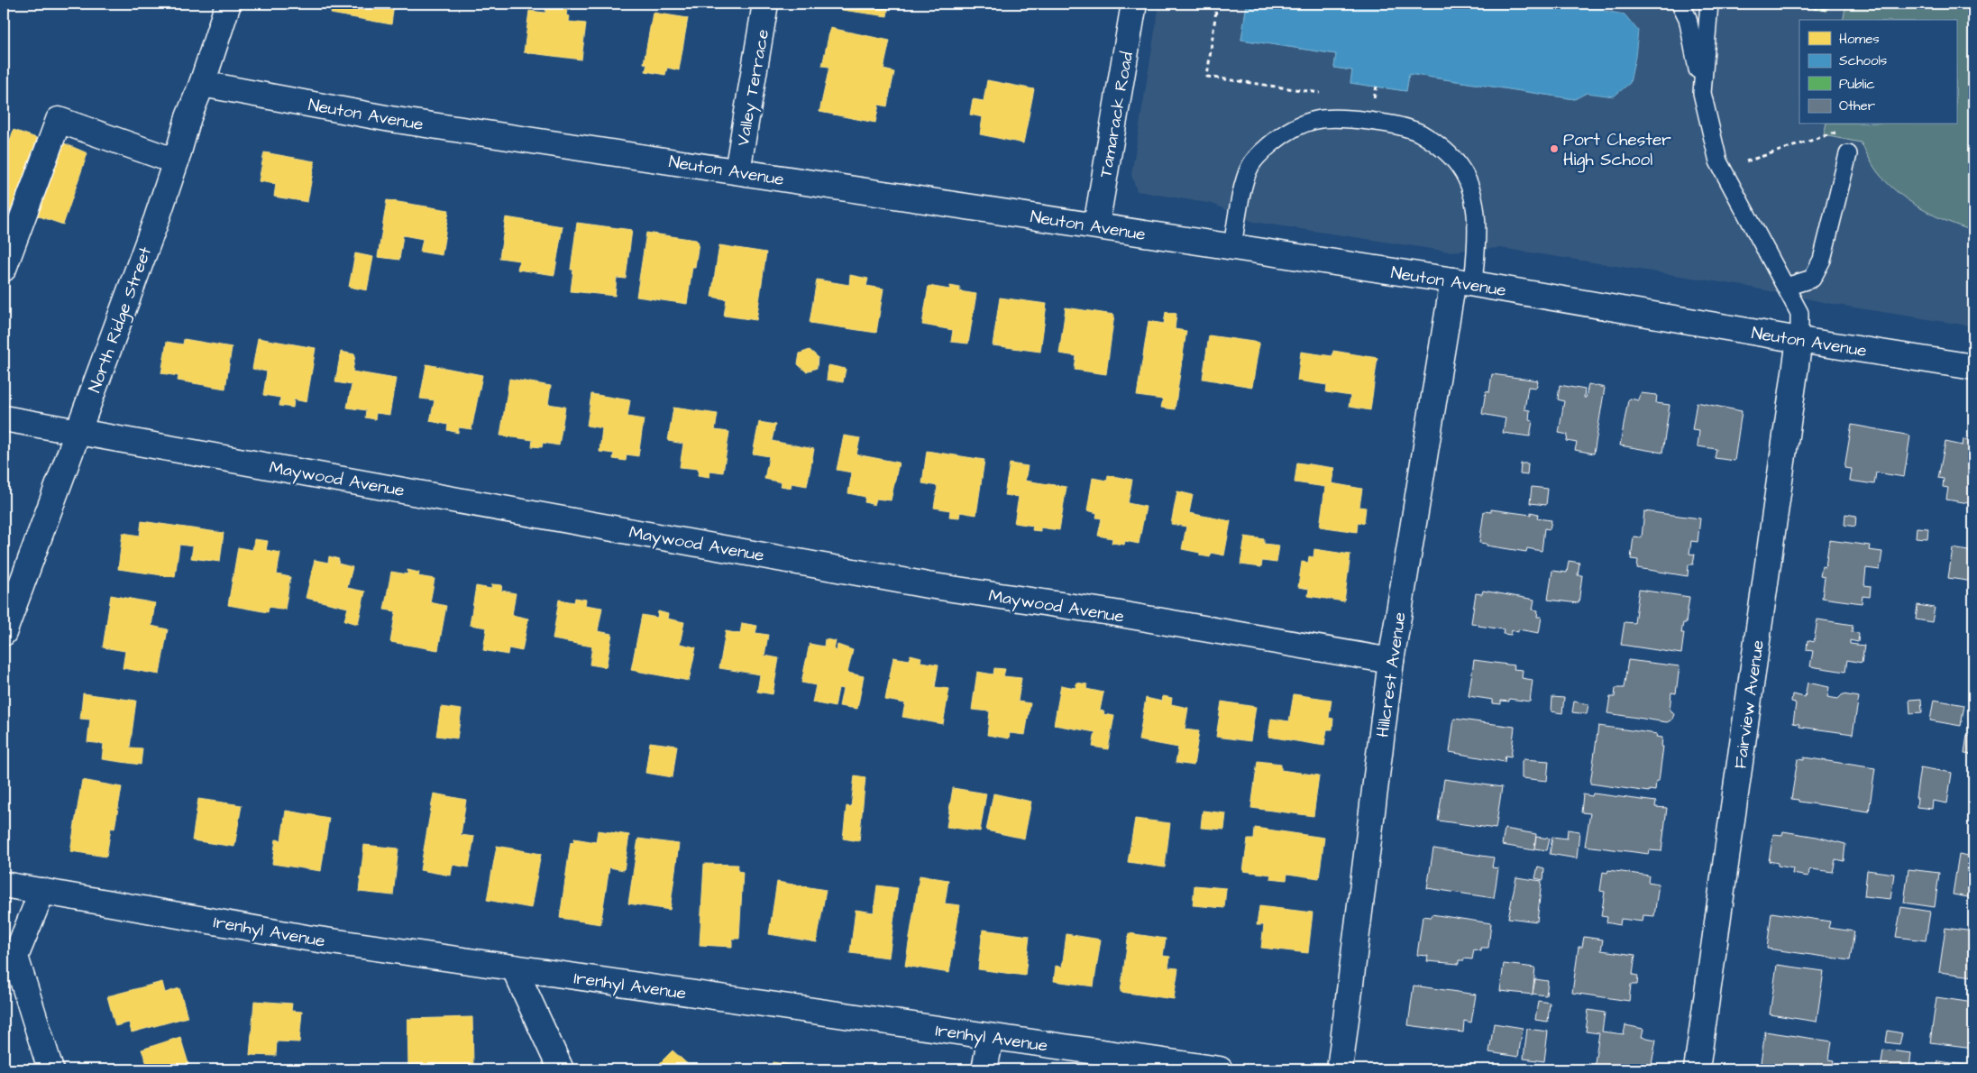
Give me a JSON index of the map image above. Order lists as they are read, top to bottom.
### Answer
{
  "streets": {
    "street": [
      "Valley Terrace",
      "Neuton Avenue",
      "Tamarack Road",
      "North Ridge Street",
      "Maywood Avenue",
      "Hillcrest Avenue",
      "Fairview Avenue",
      "Irenhyl Avenue"
    ]
  },
  "crossings": [
    ["Valley Terrace", "Neuton Avenue"],
    ["Neuton Avenue", "Tamarack Road"],
    ["Neuton Avenue", "North Ridge Street"],
    ["Neuton Avenue", "Hillcrest Avenue"],
    ["Neuton Avenue", "Fairview Avenue"],
    ["North Ridge Street", "Maywood Avenue"],
    ["Maywood Avenue", "Hillcrest Avenue"]
  ],
  "places": ["Port Chester High School"],
  "legend": [
    "Homes",
    "Schools",
    "Public",
    "Other"
  ]
}
